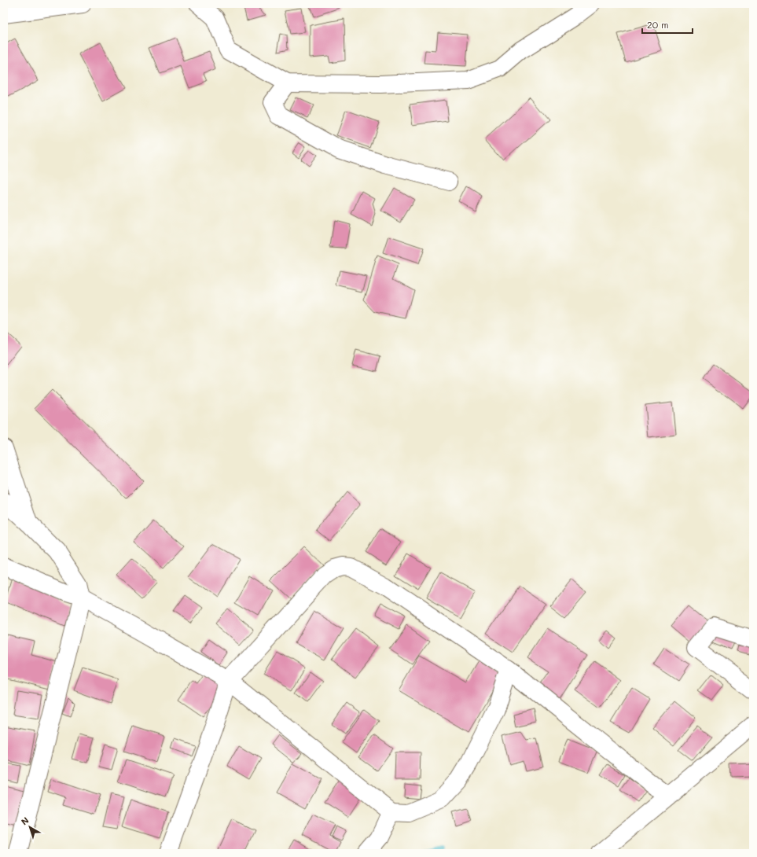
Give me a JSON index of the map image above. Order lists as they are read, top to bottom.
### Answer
{
  "scale_bar": "20 m",
  "north": "top left"
}
